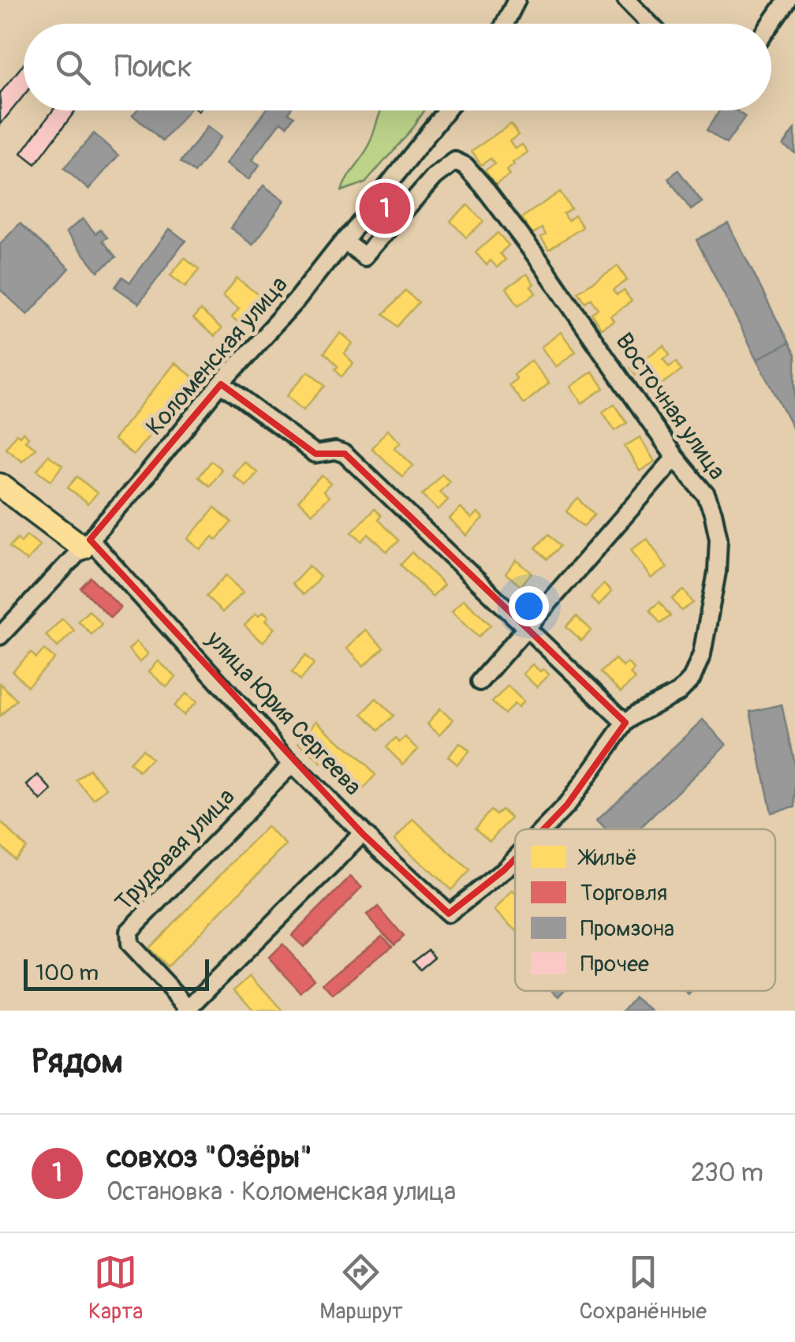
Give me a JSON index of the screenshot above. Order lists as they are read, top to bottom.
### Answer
{
  "streets": {
    "main road": ["улица Юрия Сергеева"],
    "street": ["Коломенская улица", "Восточная улица", "Трудовая улица"]
  },
  "crossings": [
    ["Коломенская улица", "Восточная улица"],
    ["Коломенская улица", "улица Юрия Сергеева"],
    ["Восточная улица", "улица Юрия Сергеева"],
    ["улица Юрия Сергеева", "Трудовая улица"]
  ],
  "legend": [
    "Жильё",
    "Торговля",
    "Промзона",
    "Прочее"
  ],
  "scale_bar": "100 m",
  "page": {
    "search": "Поиск",
    "pins": "1",
    "scale": "100 m",
    "heading": "Рядом",
    "list": [
      {
        "mark": "1",
        "name": "совхоз \"Озёры\"",
        "note": "Остановка · Коломенская улица",
        "value": "230 m"
      }
    ],
    "nav": ["Карта", "Маршрут", "Сохранённые"]
  }
}
